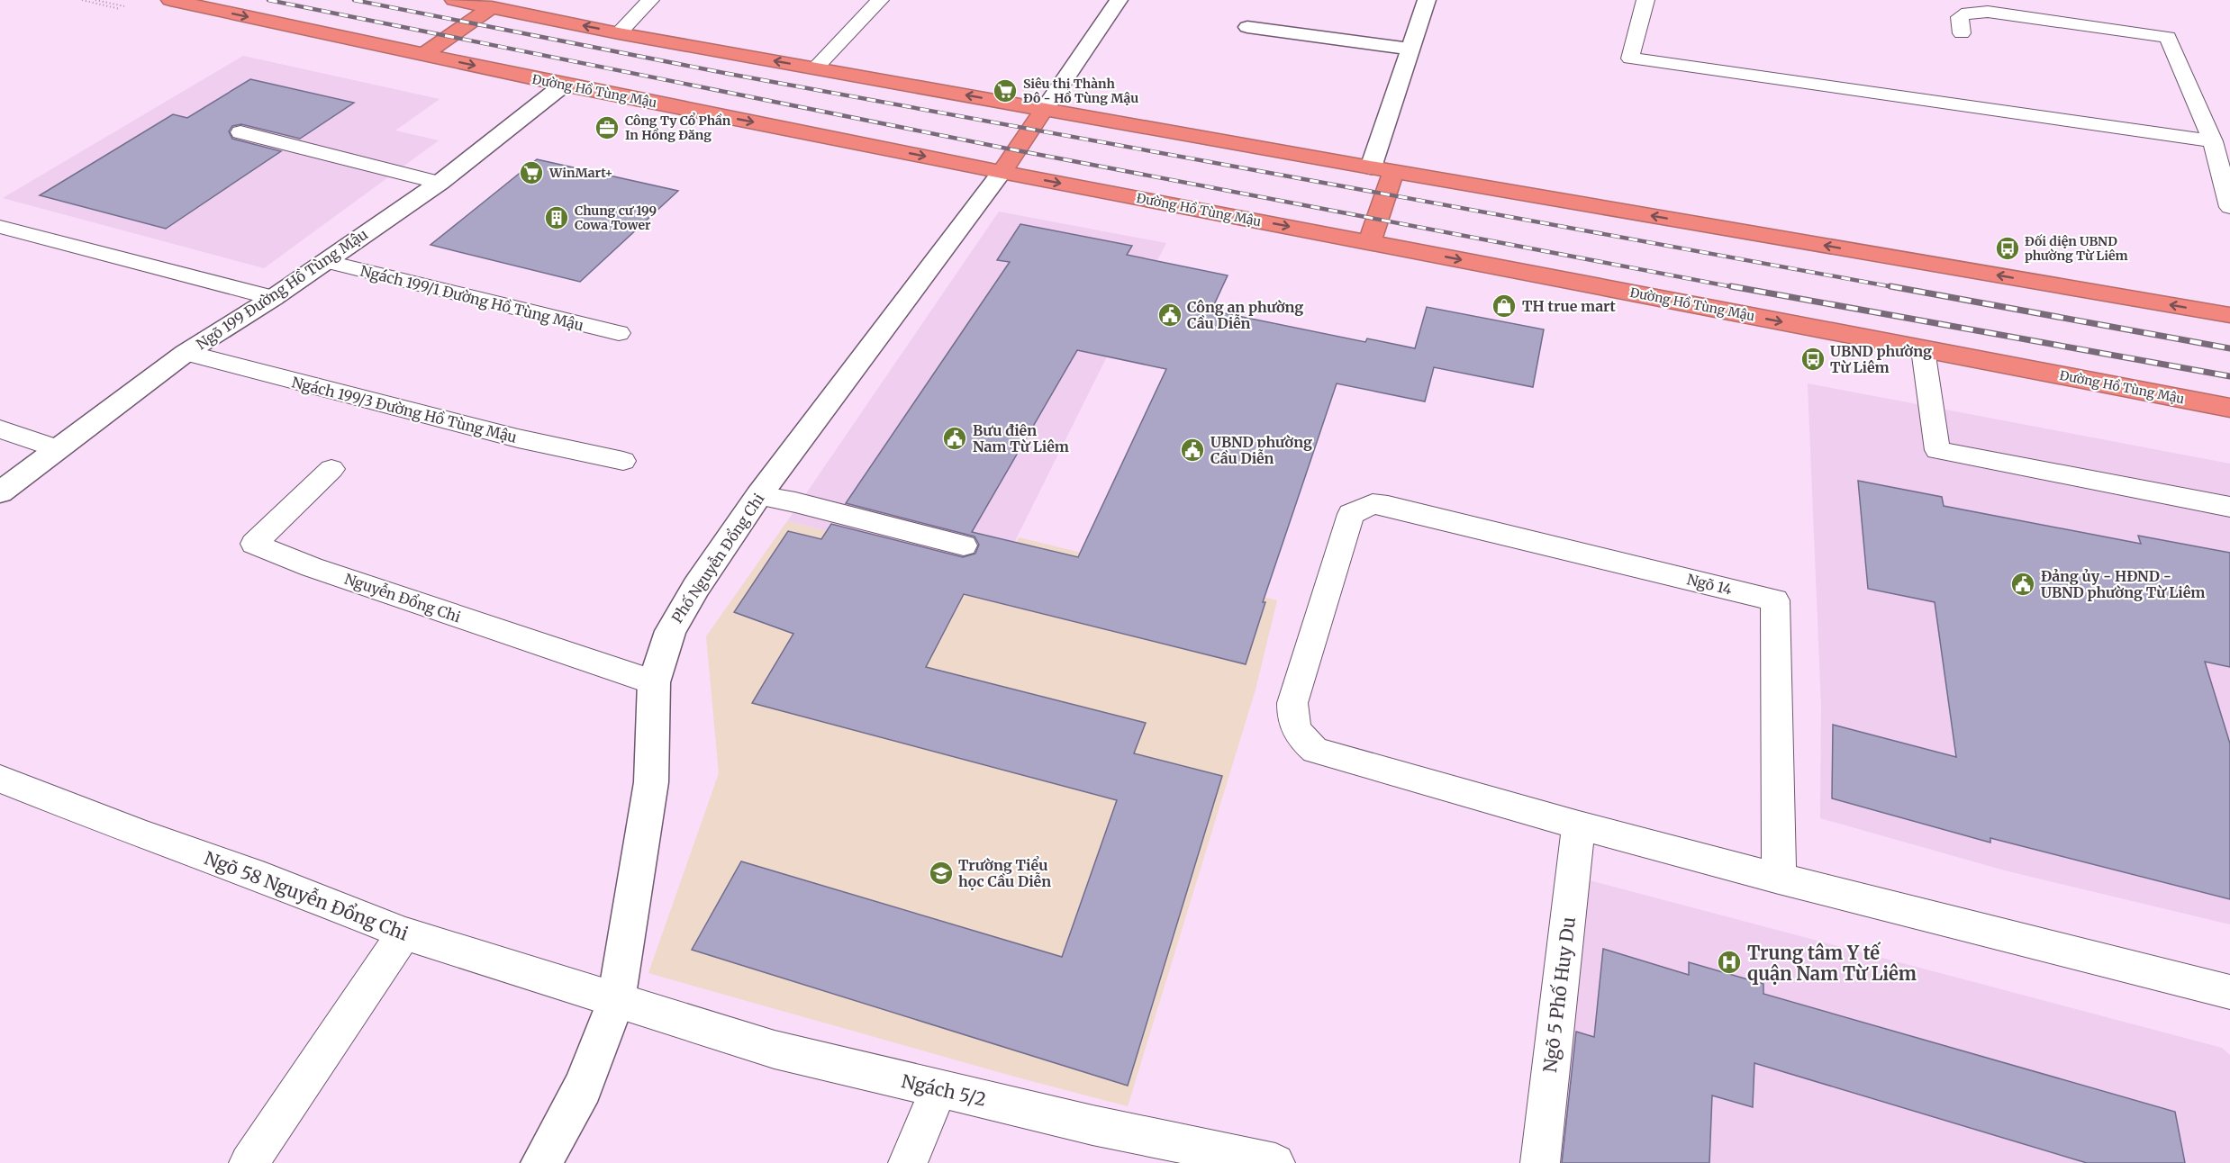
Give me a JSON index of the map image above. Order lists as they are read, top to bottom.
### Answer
{
  "streets": {
    "highway": ["Đường Hồ Tùng Mậu"],
    "street": ["Ngõ 199 Đường Hồ Tùng Mậu", "Phố Nguyễn Đổng Chi"],
    "lane": [
      "Ngách 199/1 Đường Hồ Tùng Mậu",
      "Ngách 199/3 Đường Hồ Tùng Mậu",
      "Ngõ 14",
      "Nguyễn Đổng Chi",
      "Ngõ 58 Nguyễn Đổng Chi",
      "Ngõ 5 Phố Huy Du",
      "Ngách 5/2"
    ]
  },
  "crossings": [
    ["Đường Hồ Tùng Mậu", "Ngõ 199 Đường Hồ Tùng Mậu"],
    ["Đường Hồ Tùng Mậu", "Phố Nguyễn Đổng Chi"],
    ["Ngõ 199 Đường Hồ Tùng Mậu", "Ngách 199/1 Đường Hồ Tùng Mậu"],
    ["Ngõ 199 Đường Hồ Tùng Mậu", "Ngách 199/3 Đường Hồ Tùng Mậu"],
    ["Phố Nguyễn Đổng Chi", "Nguyễn Đổng Chi"],
    ["Phố Nguyễn Đổng Chi", "Ngõ 58 Nguyễn Đổng Chi"],
    ["Phố Nguyễn Đổng Chi", "Ngách 5/2"],
    ["Ngõ 14", "Ngõ 5 Phố Huy Du"],
    ["Ngõ 58 Nguyễn Đổng Chi", "Ngách 5/2"]
  ],
  "places": {
    "supermarket": ["Siêu thị Thành Đô - Hồ Tùng Mậu", "WinMart+"],
    "office": ["Công Ty Cổ Phần In Hồng Đăng"],
    "building": ["Chung cư 199 Cowa Tower"],
    "bus stop": ["Đối diện UBND phường Từ Liêm", "UBND phường Từ Liêm"],
    "shop": ["TH true mart"],
    "public building": [
      "Công an phường Cầu Diễn",
      "Bưu điện Nam Từ Liêm",
      "UBND phường Cầu Diễn",
      "Đảng ủy - HĐND - UBND phường Từ Liêm"
    ],
    "school or university": ["Trường Tiểu học Cầu Diễn"],
    "hospital": ["Trung tâm Y tế quận Nam Từ Liêm"]
  }
}
